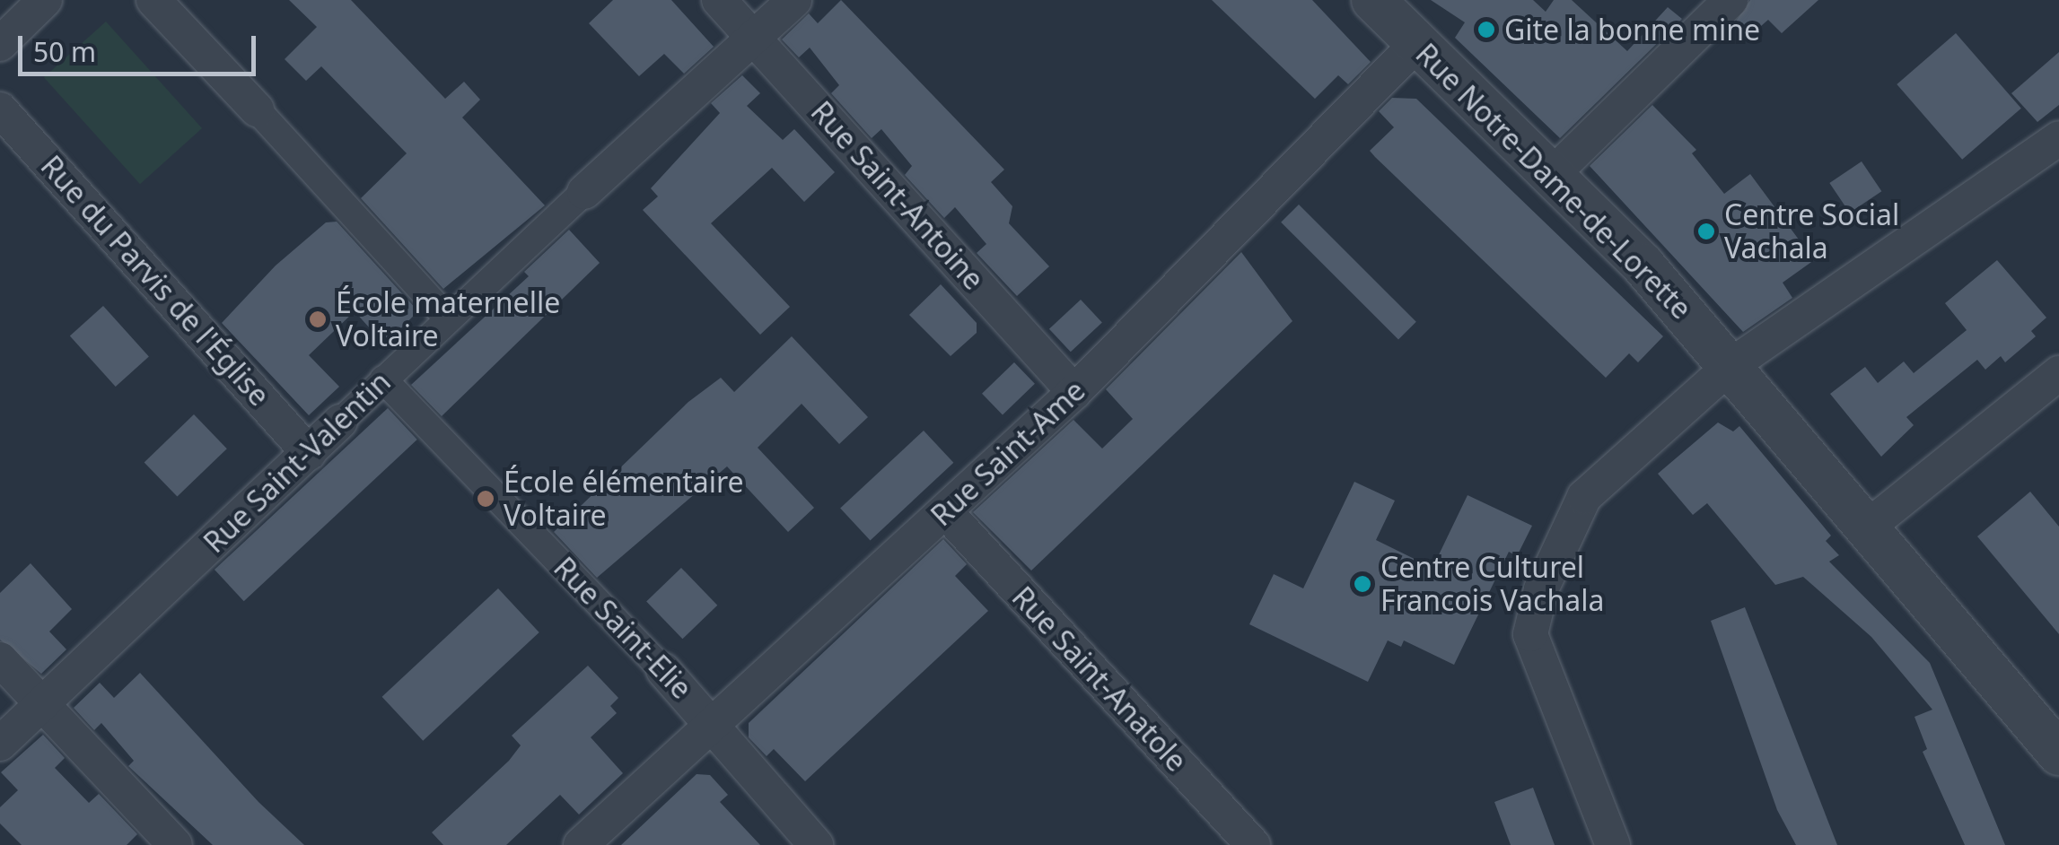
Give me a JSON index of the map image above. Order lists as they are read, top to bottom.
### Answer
{
  "streets": {
    "street": [
      "Rue Notre-Dame-de-Lorette",
      "Rue Saint-Antoine",
      "Rue du Parvis de l'Église",
      "Rue Saint-Ame",
      "Rue Saint-Valentin",
      "Rue Saint-Elie",
      "Rue Saint-Anatole"
    ]
  },
  "crossings": [
    ["Rue Notre-Dame-de-Lorette", "Rue Saint-Ame"],
    ["Rue Saint-Antoine", "Rue Saint-Ame"],
    ["Rue Saint-Antoine", "Rue Saint-Valentin"],
    ["Rue du Parvis de l'Église", "Rue Saint-Valentin"],
    ["Rue Saint-Ame", "Rue Saint-Elie"],
    ["Rue Saint-Ame", "Rue Saint-Anatole"],
    ["Rue Saint-Valentin", "Rue Saint-Elie"]
  ],
  "places": [
    "Gite la bonne mine",
    "Centre Social Vachala",
    "École maternelle Voltaire",
    "École élémentaire Voltaire",
    "Centre Culturel Francois Vachala"
  ],
  "scale_bar": "50 m"
}
